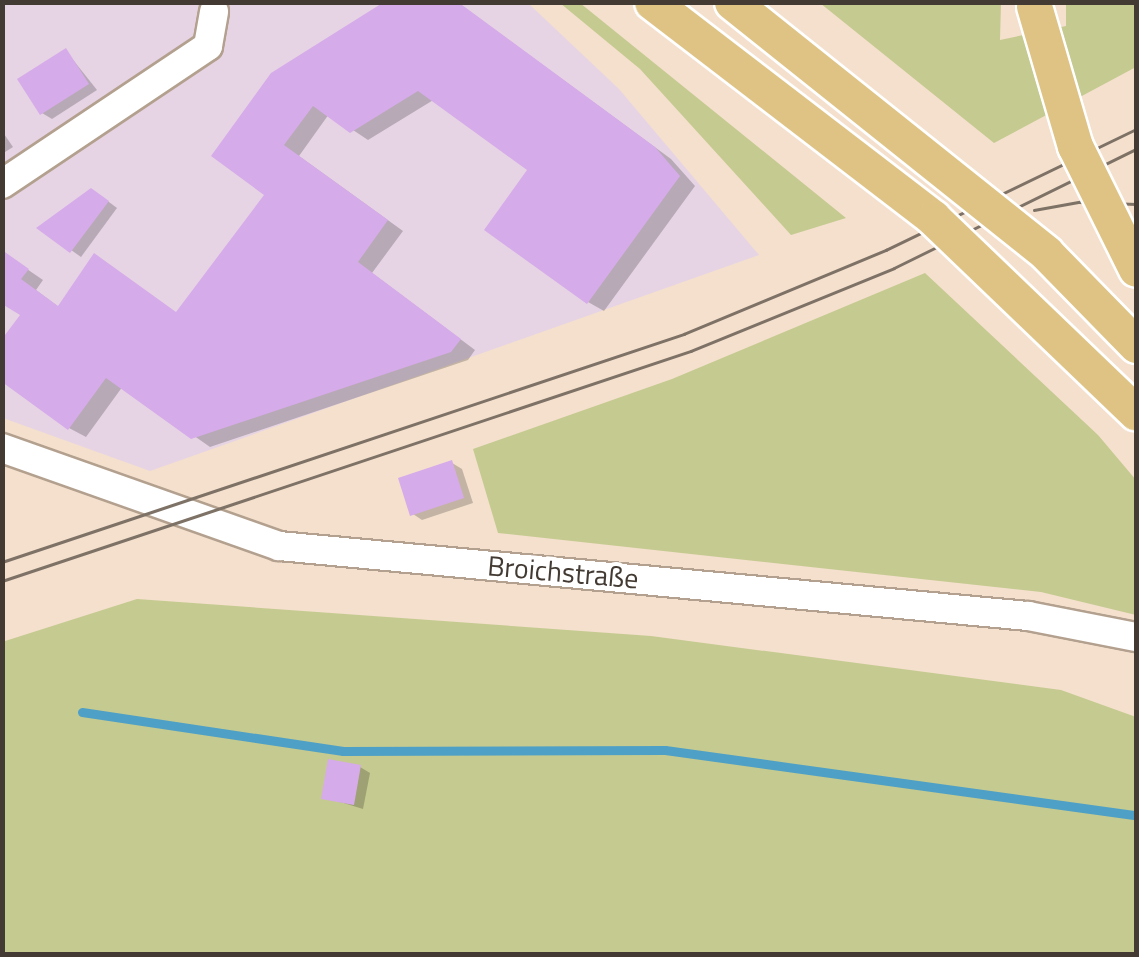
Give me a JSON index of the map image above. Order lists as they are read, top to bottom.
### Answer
{
  "streets": {
    "street": ["Broichstraße"]
  }
}
